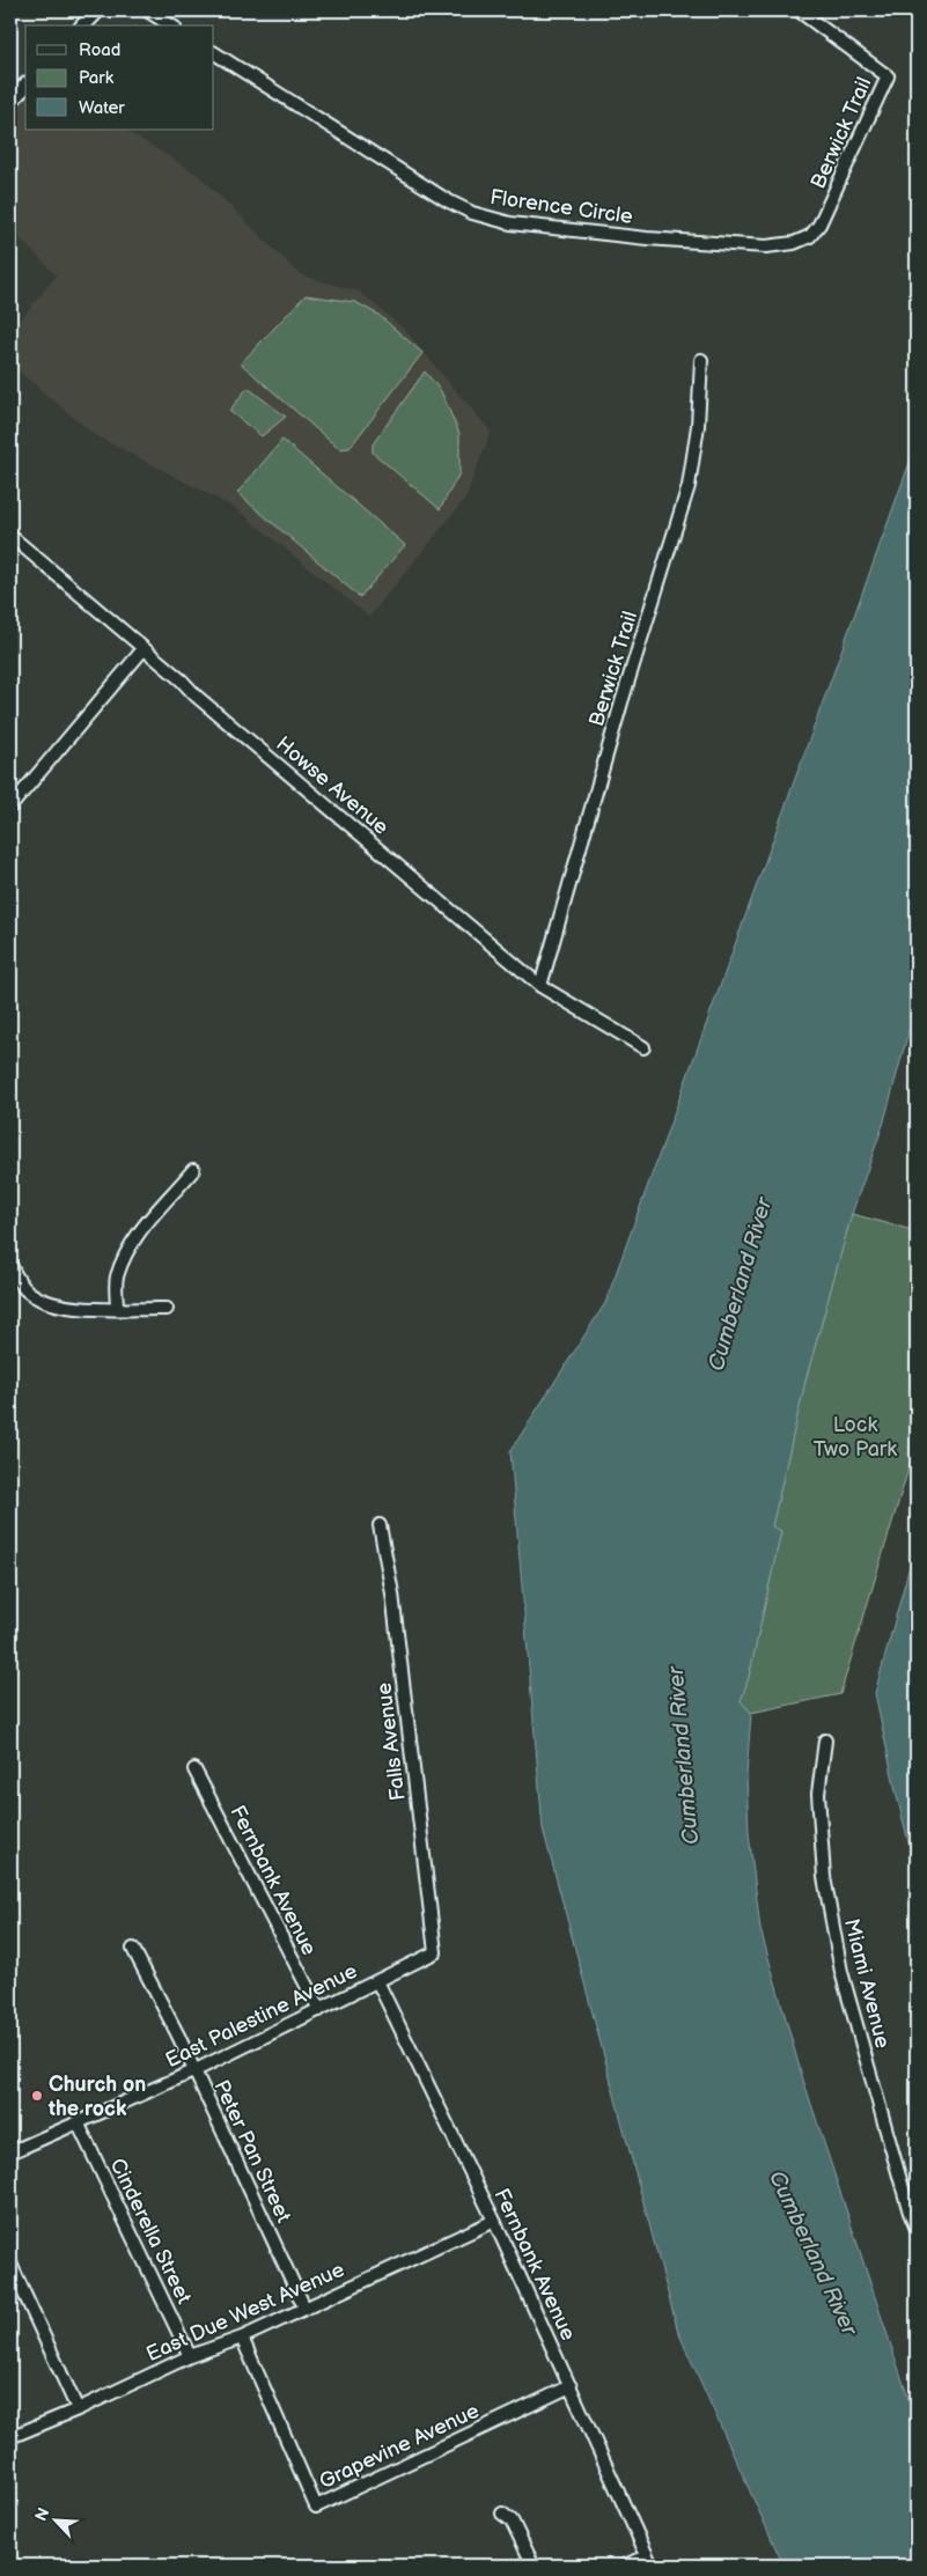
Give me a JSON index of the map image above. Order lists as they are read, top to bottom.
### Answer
{
  "streets": {
    "street": [
      "Berwick Trail",
      "Florence Circle",
      "Howse Avenue",
      "Falls Avenue",
      "Fernbank Avenue",
      "Miami Avenue",
      "East Palestine Avenue",
      "Peter Pan Street",
      "Cinderella Street",
      "East Due West Avenue",
      "Grapevine Avenue"
    ]
  },
  "crossings": [
    ["Berwick Trail", "Florence Circle"],
    ["Berwick Trail", "Howse Avenue"],
    ["Falls Avenue", "East Palestine Avenue"],
    ["Fernbank Avenue", "East Palestine Avenue"],
    ["Fernbank Avenue", "East Due West Avenue"],
    ["Fernbank Avenue", "Grapevine Avenue"],
    ["East Palestine Avenue", "Peter Pan Street"],
    ["East Palestine Avenue", "Cinderella Street"],
    ["Peter Pan Street", "East Due West Avenue"],
    ["Cinderella Street", "East Due West Avenue"],
    ["East Due West Avenue", "Grapevine Avenue"]
  ],
  "water": ["Cumberland River"],
  "parks": ["Lock Two Park"],
  "places": ["Church on the rock"],
  "legend": ["Road", "Park", "Water"],
  "north": "top left"
}
